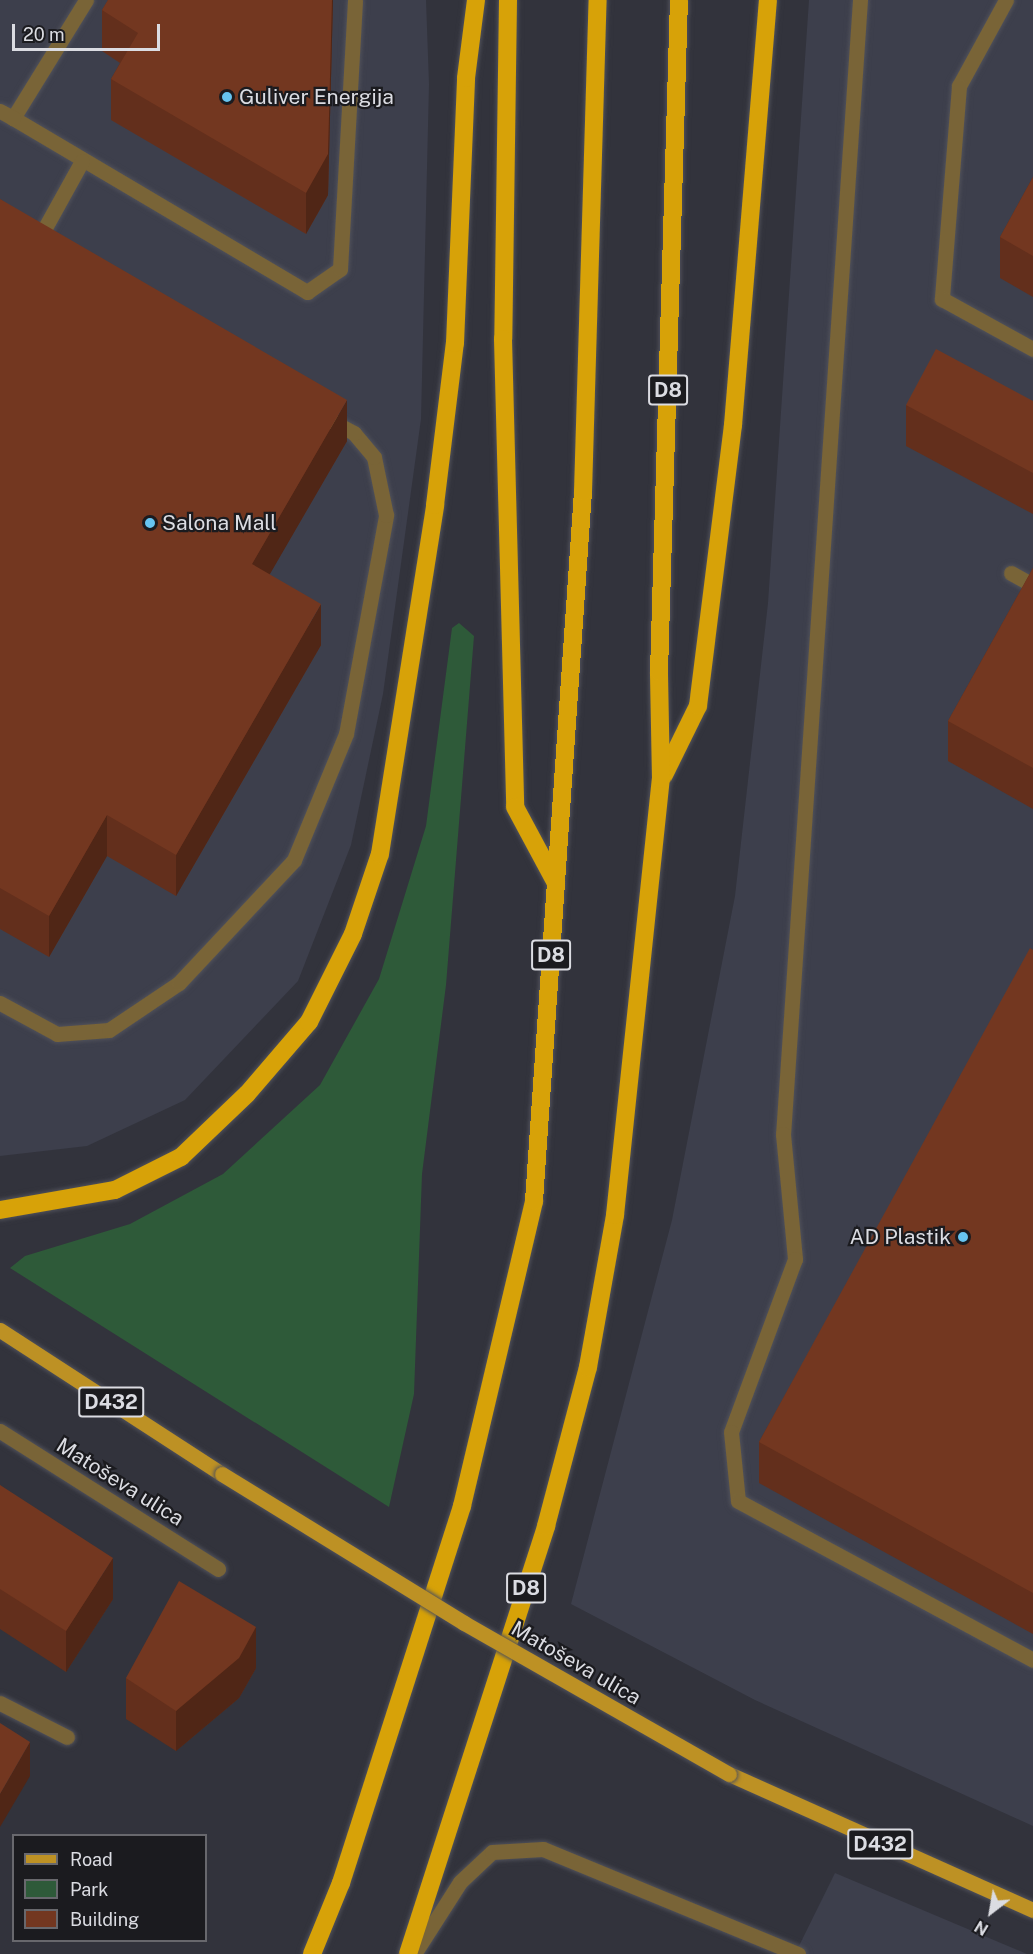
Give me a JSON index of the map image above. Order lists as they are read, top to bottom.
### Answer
{
  "streets": {
    "highway": ["D8"],
    "main road": ["D432", "Matoševa ulica"]
  },
  "places": ["Guliver Energija", "Salona Mall", "AD Plastik"],
  "legend": ["Road", "Park", "Building"],
  "scale_bar": "20 m",
  "north": "bottom left"
}
